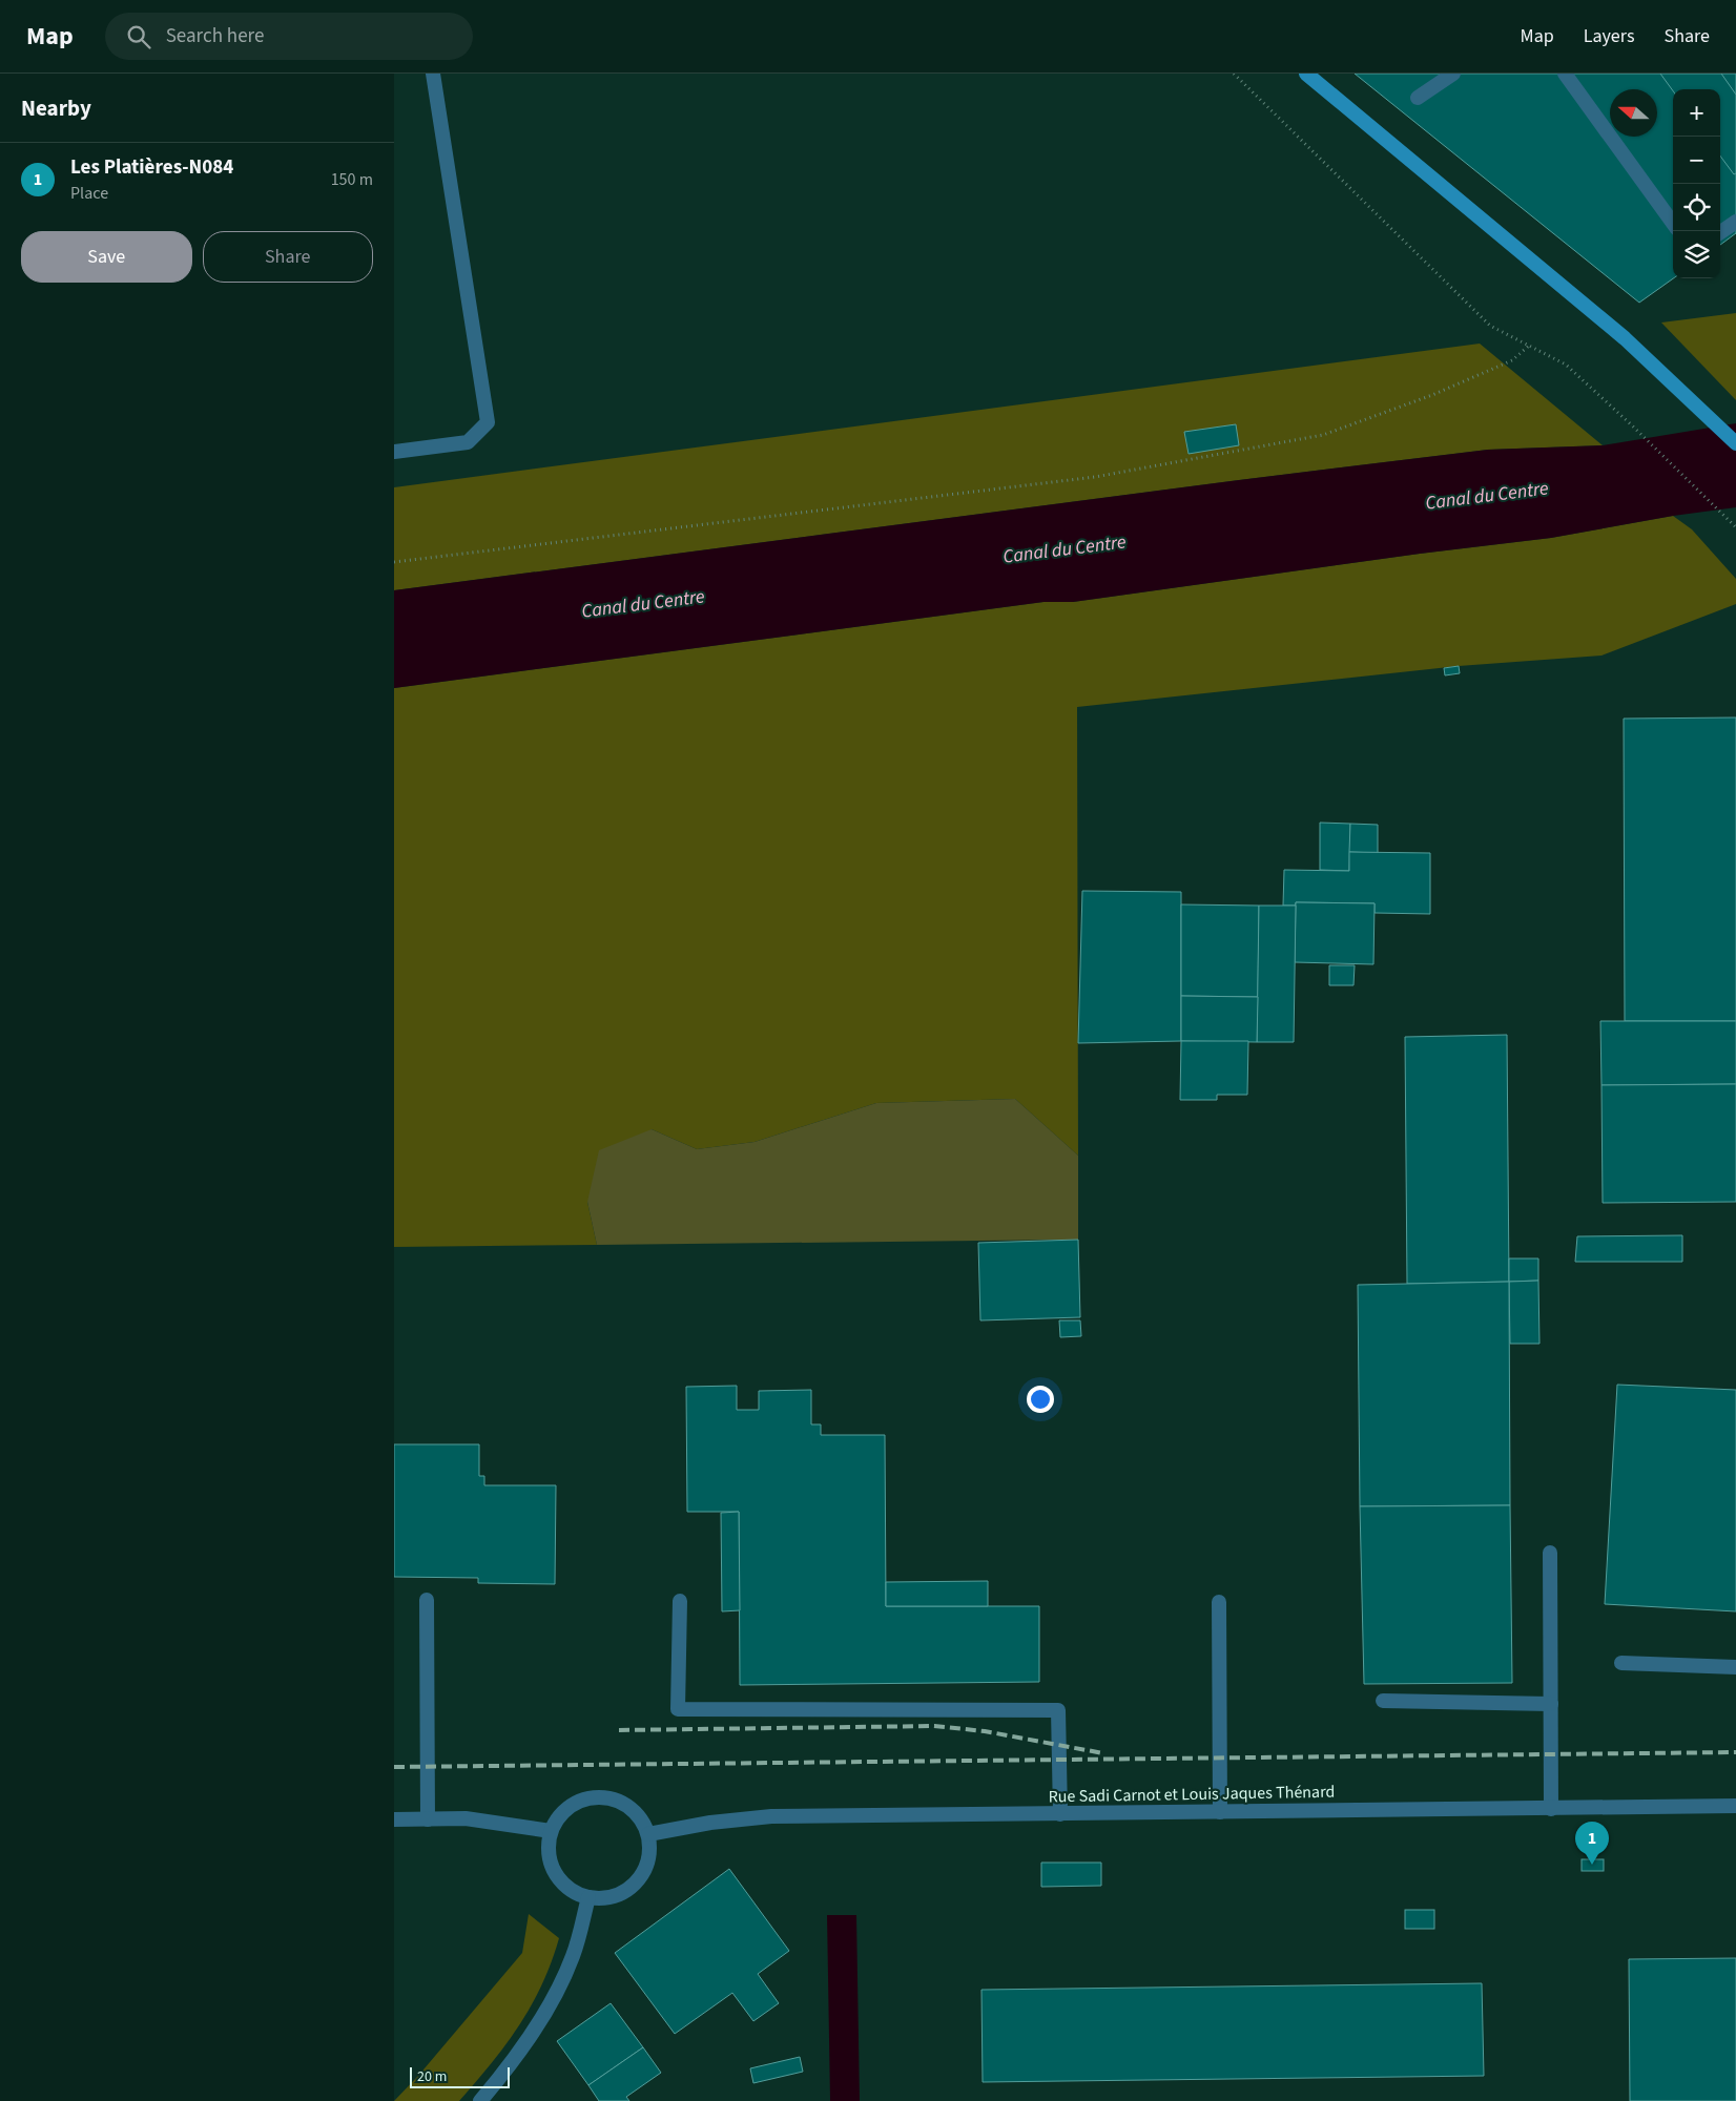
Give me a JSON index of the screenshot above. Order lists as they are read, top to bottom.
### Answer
{
  "streets": {
    "street": ["Rue Sadi Carnot et Louis Jaques Thénard"]
  },
  "water": ["Canal du Centre"],
  "scale_bar": "20 m",
  "north": "left",
  "page": {
    "header": "Map",
    "search": "Search here",
    "nav": ["Map", "Layers", "Share"],
    "heading": "Nearby",
    "map_buttons": ["+", "−"],
    "list": [
      {
        "mark": "1",
        "name": "Les Platières-N084",
        "note": "Place",
        "value": "150 m"
      }
    ],
    "buttons": ["Save", "Share"],
    "pins": "1",
    "scale": "20 m"
  }
}
